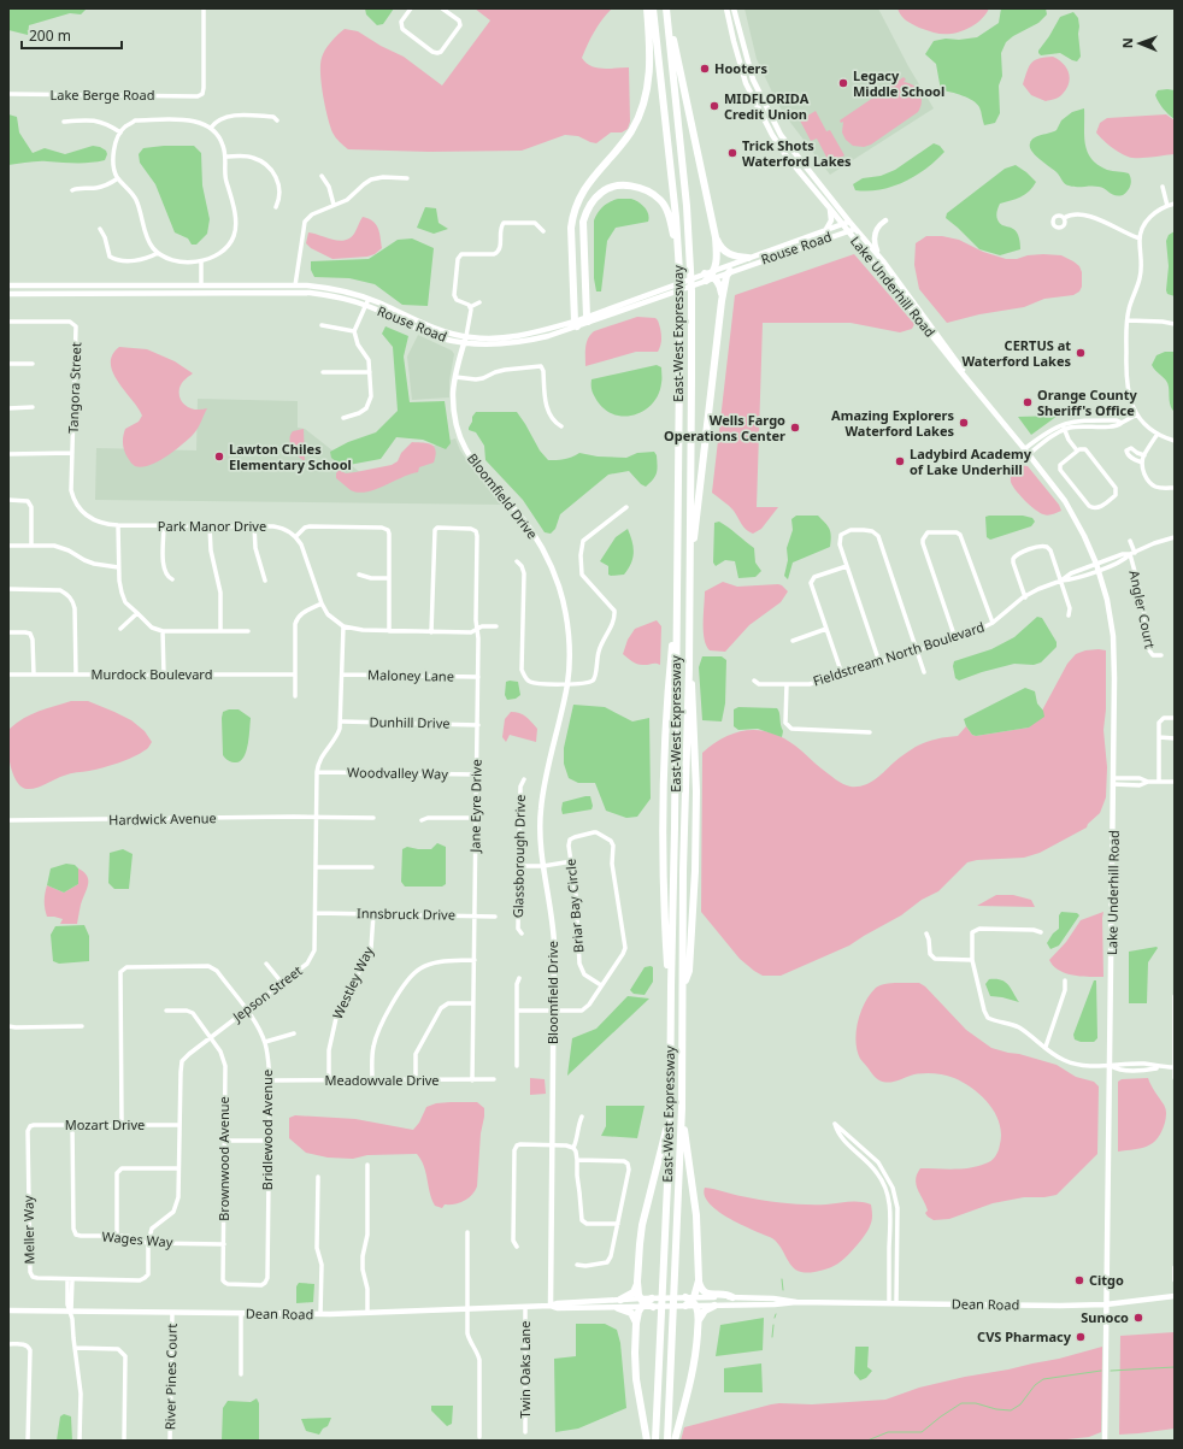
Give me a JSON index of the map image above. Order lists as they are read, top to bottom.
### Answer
{
  "streets": {
    "highway": ["East-West Expressway"],
    "street": [
      "Lake Berge Road",
      "Rouse Road",
      "Lake Underhill Road",
      "Tangora Street",
      "Bloomfield Drive",
      "Park Manor Drive",
      "Angler Court",
      "Fieldstream North Boulevard",
      "Murdock Boulevard",
      "Maloney Lane",
      "Dunhill Drive",
      "Woodvalley Way",
      "Jane Eyre Drive",
      "Hardwick Avenue",
      "Glassborough Drive",
      "Briar Bay Circle",
      "Innsbruck Drive",
      "Westley Way",
      "Jepson Street",
      "Meadowvale Drive",
      "Mozart Drive",
      "Bridlewood Avenue",
      "Brownwood Avenue",
      "Meller Way",
      "Wages Way",
      "Dean Road",
      "Twin Oaks Lane",
      "River Pines Court"
    ]
  },
  "crossings": [
    ["Rouse Road", "Lake Underhill Road"],
    ["Rouse Road", "Bloomfield Drive"],
    ["Lake Underhill Road", "Fieldstream North Boulevard"],
    ["Lake Underhill Road", "Dean Road"],
    ["Tangora Street", "Park Manor Drive"],
    ["Bloomfield Drive", "Briar Bay Circle"],
    ["Bloomfield Drive", "Dean Road"],
    ["Angler Court", "Fieldstream North Boulevard"],
    ["Maloney Lane", "Jane Eyre Drive"],
    ["Maloney Lane", "Jepson Street"],
    ["Dunhill Drive", "Jane Eyre Drive"],
    ["Dunhill Drive", "Jepson Street"],
    ["Woodvalley Way", "Jane Eyre Drive"],
    ["Woodvalley Way", "Jepson Street"],
    ["Jane Eyre Drive", "Innsbruck Drive"],
    ["Jane Eyre Drive", "Meadowvale Drive"],
    ["Hardwick Avenue", "Jepson Street"],
    ["Innsbruck Drive", "Westley Way"],
    ["Innsbruck Drive", "Jepson Street"],
    ["Westley Way", "Meadowvale Drive"],
    ["Jepson Street", "Mozart Drive"],
    ["Jepson Street", "Bridlewood Avenue"],
    ["Jepson Street", "Brownwood Avenue"],
    ["Jepson Street", "Meller Way"],
    ["Jepson Street", "Wages Way"],
    ["Meadowvale Drive", "Bridlewood Avenue"],
    ["Mozart Drive", "Bridlewood Avenue"],
    ["Mozart Drive", "Meller Way"],
    ["Mozart Drive", "Wages Way"],
    ["Bridlewood Avenue", "Brownwood Avenue"],
    ["Brownwood Avenue", "Wages Way"],
    ["Dean Road", "Twin Oaks Lane"],
    ["Dean Road", "River Pines Court"]
  ],
  "places": [
    "Hooters",
    "Legacy Middle School",
    "MIDFLORIDA Credit Union",
    "Trick Shots Waterford Lakes",
    "CERTUS at Waterford Lakes",
    "Orange County Sheriff's Office",
    "Amazing Explorers Waterford Lakes",
    "Wells Fargo Operations Center",
    "Lawton Chiles Elementary School",
    "Ladybird Academy of Lake Underhill",
    "Citgo",
    "Sunoco",
    "CVS Pharmacy"
  ],
  "scale_bar": "200 m",
  "north": "left"
}
